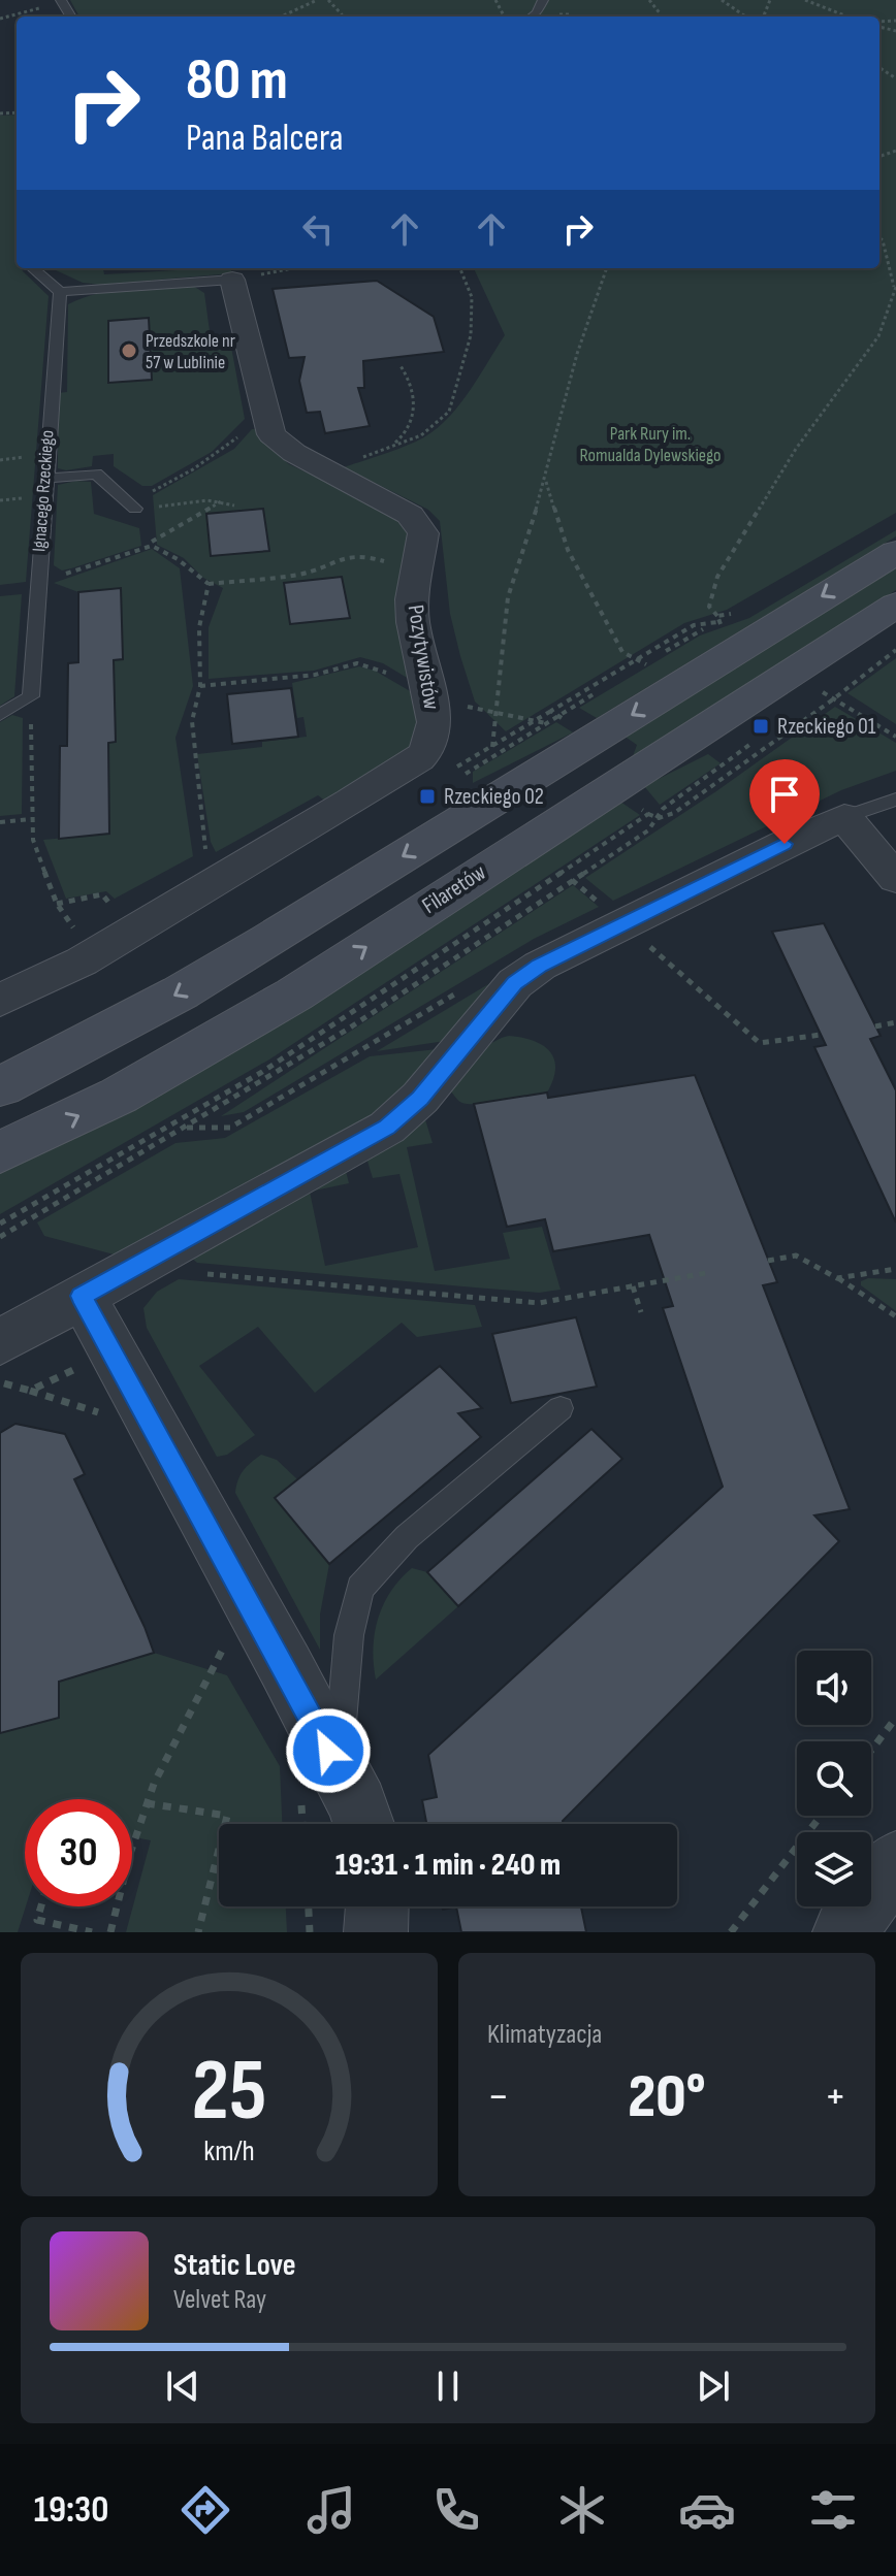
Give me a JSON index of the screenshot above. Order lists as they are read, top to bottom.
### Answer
{
  "streets": {
    "main road": ["Filaretów"],
    "street": ["Pozytywistów"],
    "lane": ["Ignacego Rzeckiego"]
  },
  "parks": ["Park Rury im. Romualda Dylewskiego"],
  "places": {
    "other": ["Przedszkole nr 57 w Lublinie"],
    "transit": ["Rzeckiego 01", "Rzeckiego 02"]
  },
  "page": {
    "turn": ["80 m", "Pana Balcera"],
    "limit": "30",
    "trip": "19:31 · 1 min · 240 m",
    "tile": "Klimatyzacja",
    "heat": ["−", "20°", "+"],
    "song": ["Static Love", "Velvet Ray"],
    "tabs": "19:30",
    "gauge": ["25", "km/h"]
  }
}
